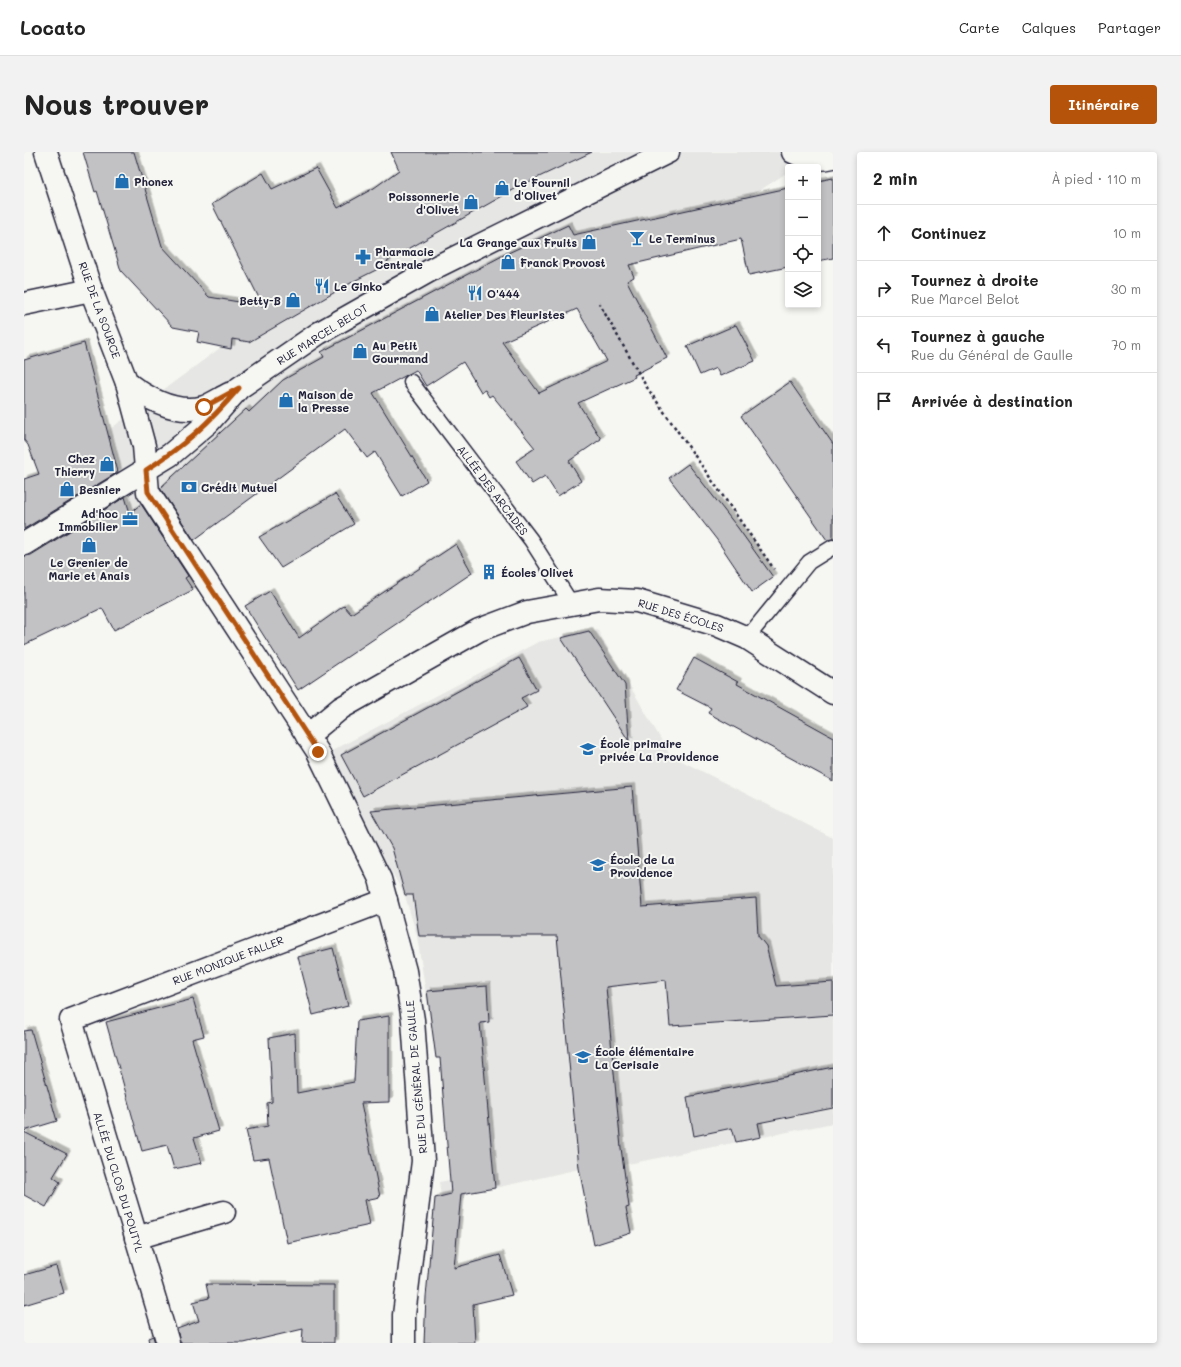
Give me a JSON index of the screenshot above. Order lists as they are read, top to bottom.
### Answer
{
  "streets": {
    "street": [
      "RUE DE LA SOURCE",
      "RUE MARCEL BELOT",
      "RUE DES ÉCOLES",
      "RUE MONIQUE FALLER",
      "RUE DU GÉNÉRAL DE GAULLE",
      "ALLÉE DU CLOS DU POUTYL"
    ],
    "lane": ["ALLÉE DES ARCADES"]
  },
  "crossings": [
    ["RUE DE LA SOURCE", "RUE MARCEL BELOT"],
    ["RUE DE LA SOURCE", "RUE DU GÉNÉRAL DE GAULLE"],
    ["RUE MARCEL BELOT", "RUE DU GÉNÉRAL DE GAULLE"],
    ["ALLÉE DES ARCADES", "RUE DES ÉCOLES"],
    ["RUE DES ÉCOLES", "RUE DU GÉNÉRAL DE GAULLE"],
    ["RUE MONIQUE FALLER", "RUE DU GÉNÉRAL DE GAULLE"],
    ["RUE MONIQUE FALLER", "ALLÉE DU CLOS DU POUTYL"]
  ],
  "places": {
    "shop": [
      "Phonex",
      "Le Fournil d'Olivet",
      "Poissonnerie d'Olivet",
      "La Grange aux Fruits",
      "Franck Provost",
      "Betty-B",
      "Atelier Des Fleuristes",
      "Au Petit Gourmand",
      "Maison de la Presse",
      "Chez Thierry",
      "Besnier",
      "Le Grenier de Marie et Anais"
    ],
    "bar": ["Le Terminus"],
    "pharmacy": ["Pharmacie Centrale"],
    "restaurant": ["Le Ginko", "O'444"],
    "bank": ["Crédit Mutuel"],
    "office": ["Ad'hoc Immobilier"],
    "building": ["Écoles Olivet"],
    "school or university": ["École primaire privée La Providence", "École de La Providence", "École élémentaire La Cerisaie"]
  },
  "page": {
    "header": "Locato",
    "nav": ["Carte", "Calques", "Partager"],
    "buttons": "Itinéraire",
    "title": "Nous trouver",
    "heading": ["2 min", "À pied · 110 m"],
    "map_buttons": ["+", "−"],
    "list": [
      ["Continuez", "10 m"],
      ["Tournez à droite", "Rue Marcel Belot", "30 m"],
      ["Tournez à gauche", "Rue du Général de Gaulle", "70 m"],
      "Arrivée à destination"
    ]
  }
}
